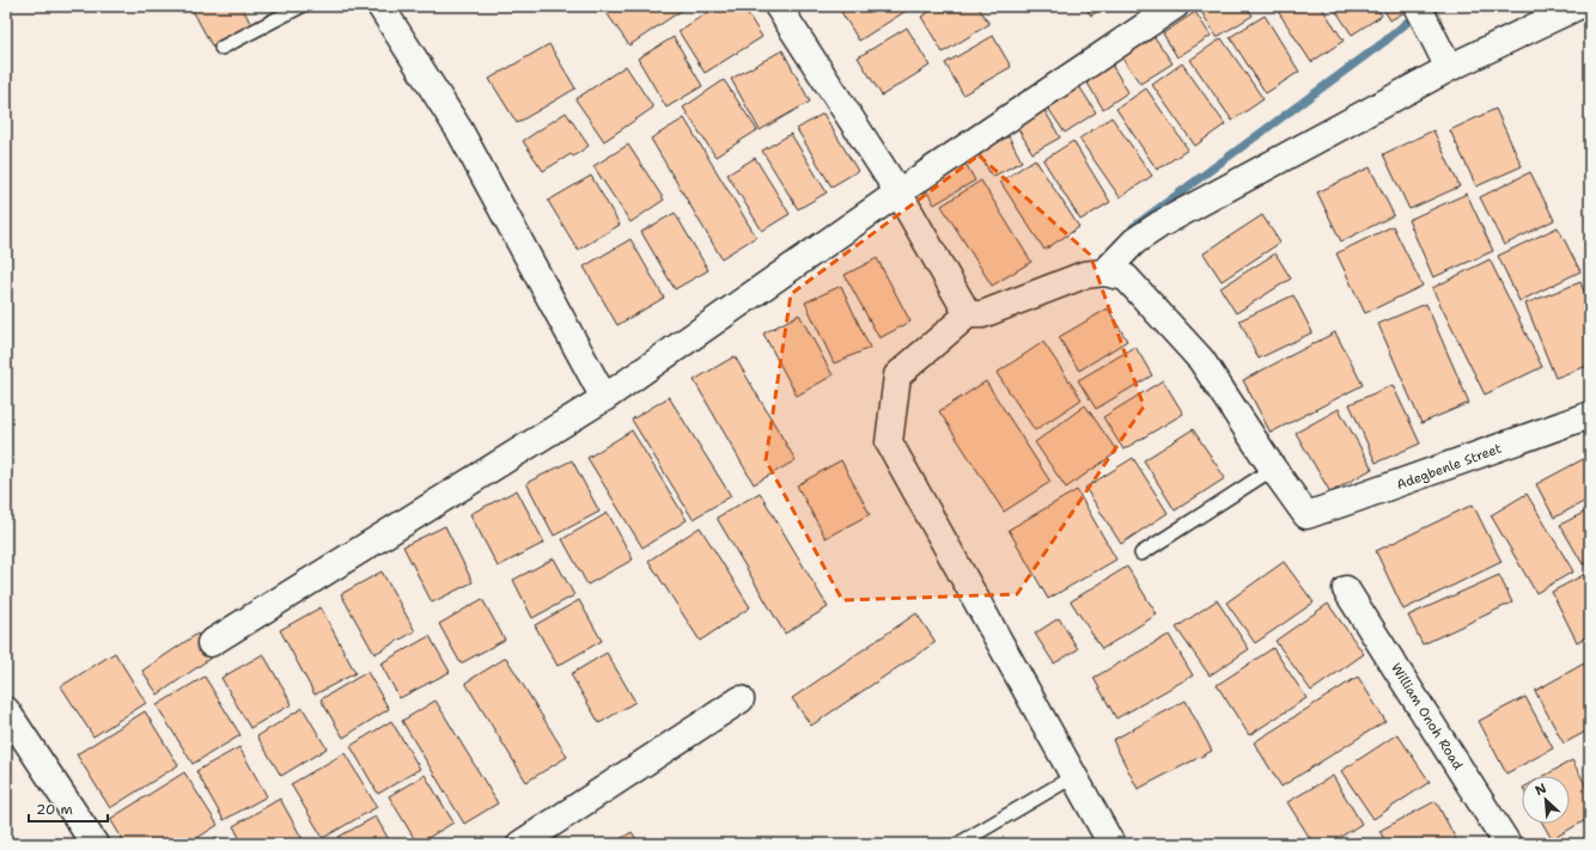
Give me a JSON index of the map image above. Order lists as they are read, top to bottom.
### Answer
{
  "streets": {
    "street": ["Adegbenle Street", "William Onoh Road"]
  },
  "scale_bar": "20 m",
  "north": "top left"
}
